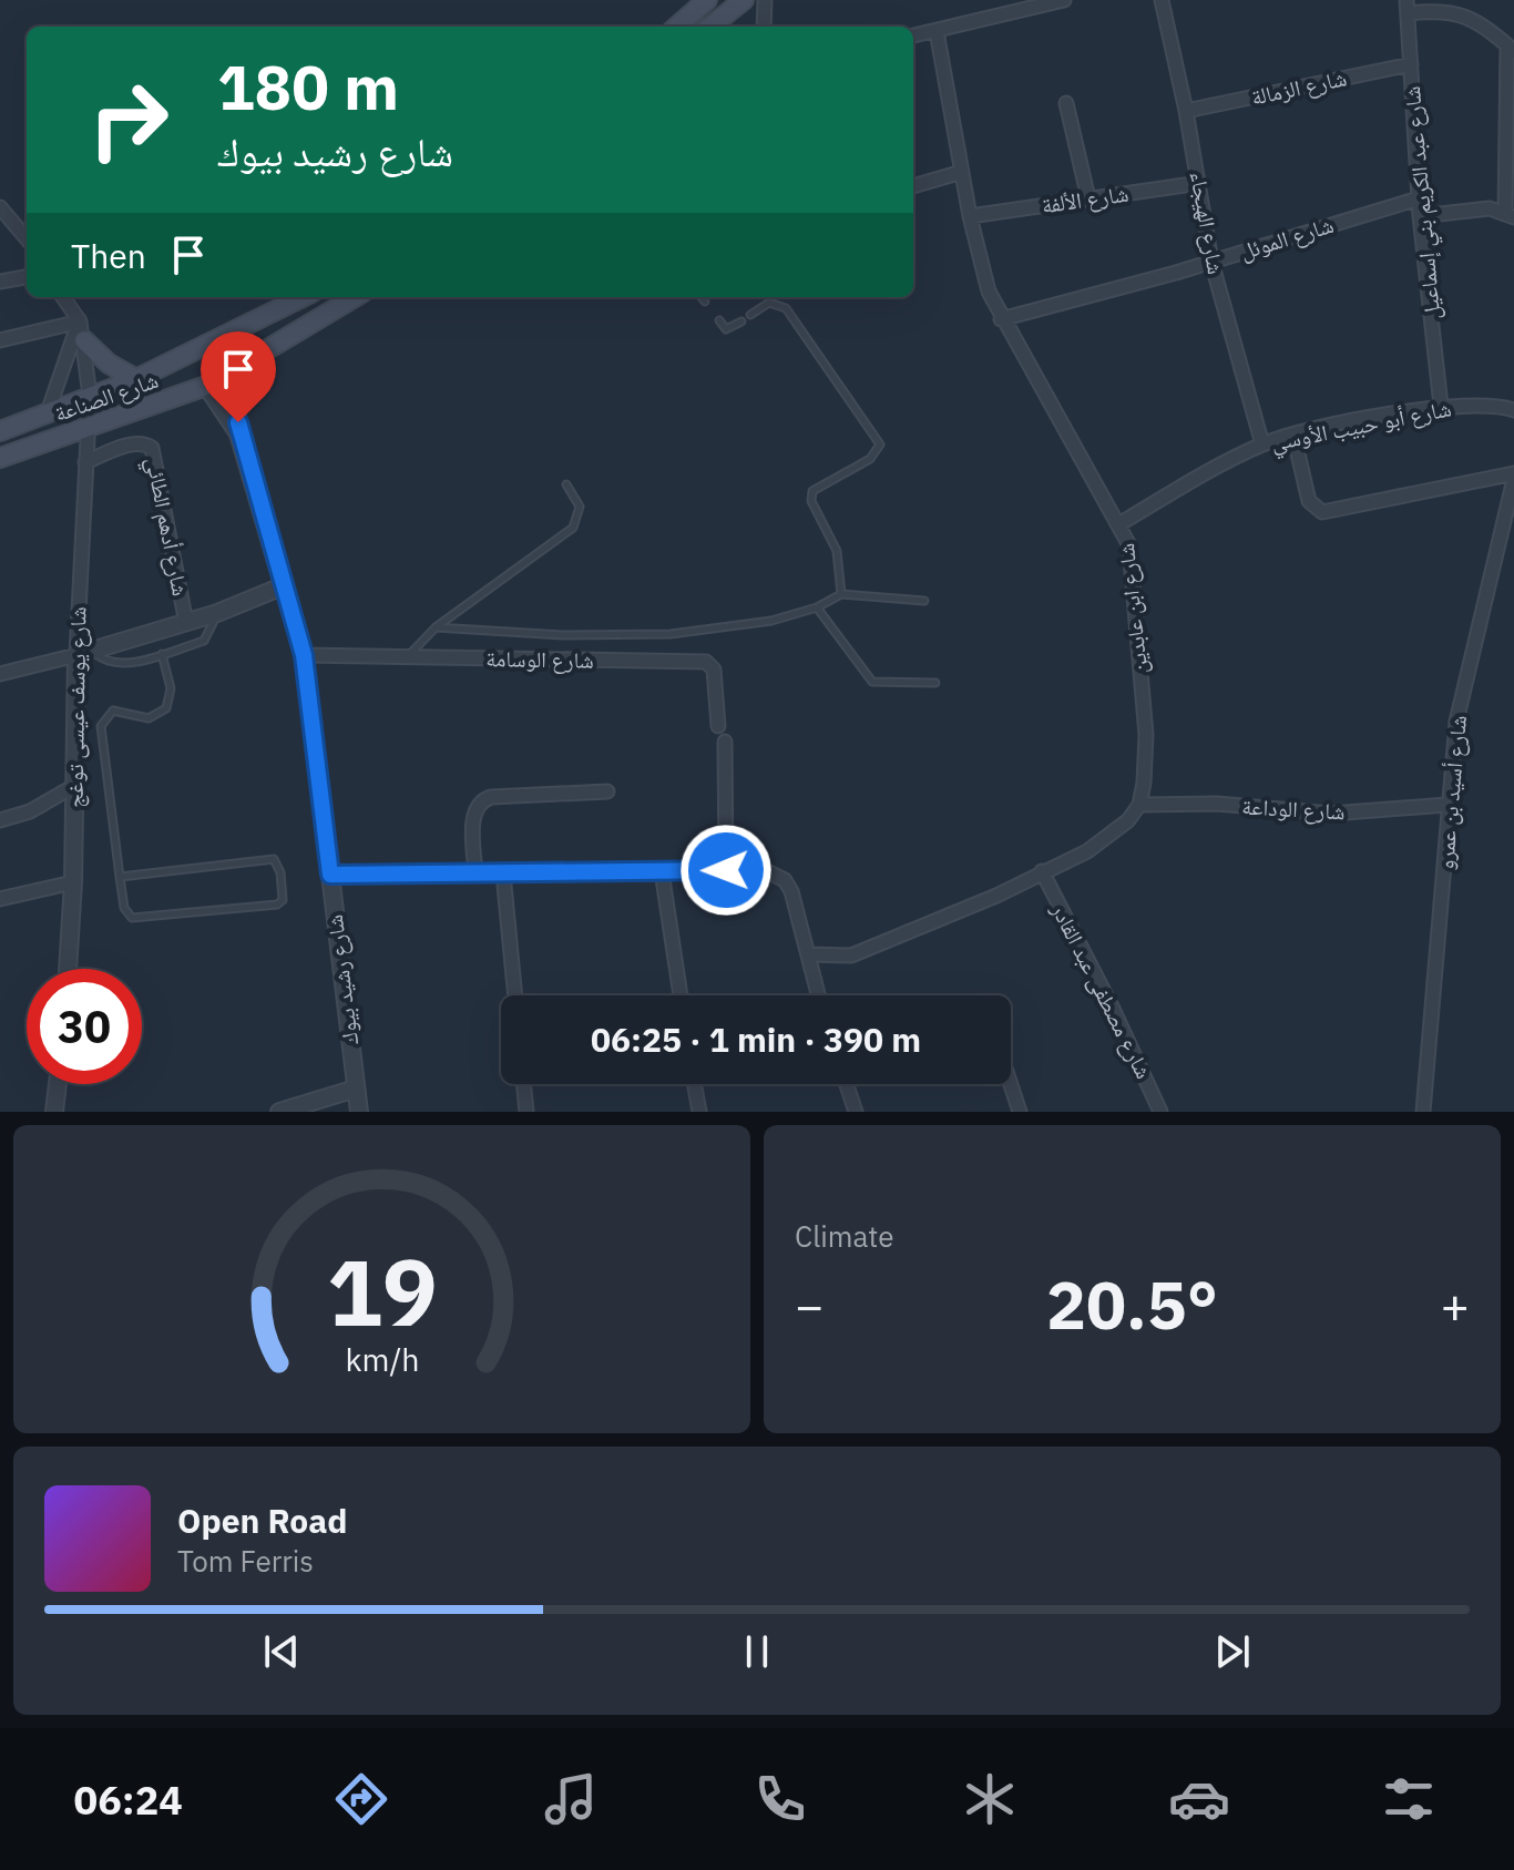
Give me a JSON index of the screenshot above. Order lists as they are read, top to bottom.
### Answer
{
  "streets": {
    "main road": ["شارع الصناعة"],
    "street": [
      "شارع الزمالة",
      "شارع الألفة",
      "شارع عبد الكريم بني إسماعيل",
      "شارع الهيجاء",
      "شارع الموئل",
      "شارع أبو حبيب الأوسي",
      "شارع أدهم الطائي",
      "شارع ابن عابدين",
      "شارع الوسامة",
      "شارع يوسف عيسى توغج",
      "شارع أسيد بن عمرو",
      "شارع الوداعة",
      "شارع رشيد بيوك",
      "شارع مصطفى عبد القادر"
    ]
  },
  "crossings": [
    ["شارع الزمالة", "شارع عبد الكريم بني إسماعيل"],
    ["شارع الزمالة", "شارع الهيجاء"],
    ["شارع الألفة", "شارع الهيجاء"],
    ["شارع الألفة", "شارع ابن عابدين"],
    ["شارع عبد الكريم بني إسماعيل", "شارع الموئل"],
    ["شارع عبد الكريم بني إسماعيل", "شارع أبو حبيب الأوسي"],
    ["شارع الهيجاء", "شارع الموئل"],
    ["شارع الهيجاء", "شارع أبو حبيب الأوسي"],
    ["شارع الموئل", "شارع ابن عابدين"],
    ["شارع الصناعة", "شارع يوسف عيسى توغج"],
    ["شارع الصناعة", "شارع رشيد بيوك"],
    ["شارع أبو حبيب الأوسي", "شارع ابن عابدين"],
    ["شارع أدهم الطائي", "شارع يوسف عيسى توغج"],
    ["شارع ابن عابدين", "شارع الوداعة"],
    ["شارع الوسامة", "شارع رشيد بيوك"],
    ["شارع أسيد بن عمرو", "شارع الوداعة"]
  ],
  "page": {
    "turn": ["180 m", "شارع رشيد بيوك"],
    "then": "Then",
    "limit": "30",
    "trip": "06:25 · 1 min · 390 m",
    "tile": "Climate",
    "heat": ["−", "20.5°", "+"],
    "song": ["Open Road", "Tom Ferris"],
    "tabs": "06:24",
    "gauge": ["19", "km/h"]
  }
}
